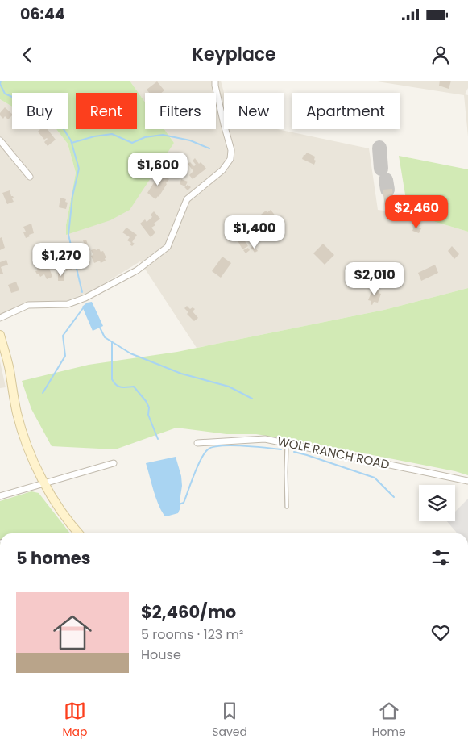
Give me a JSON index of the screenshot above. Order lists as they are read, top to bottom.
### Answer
{
  "streets": {
    "street": ["WOLF RANCH ROAD"]
  },
  "page": {
    "status": "06:44",
    "header": "Keyplace",
    "chip": [
      "Buy",
      "Rent",
      "Filters",
      "New",
      "Apartment"
    ],
    "price": [
      "$1,600",
      "$2,460",
      "$1,400",
      "$1,270",
      "$2,010"
    ],
    "heading": "5 homes",
    "list": [
      {
        "name": "$2,460/mo",
        "note": "5 rooms · 123 m² · House"
      }
    ],
    "tabs": ["Map", "Saved", "Home"]
  }
}
